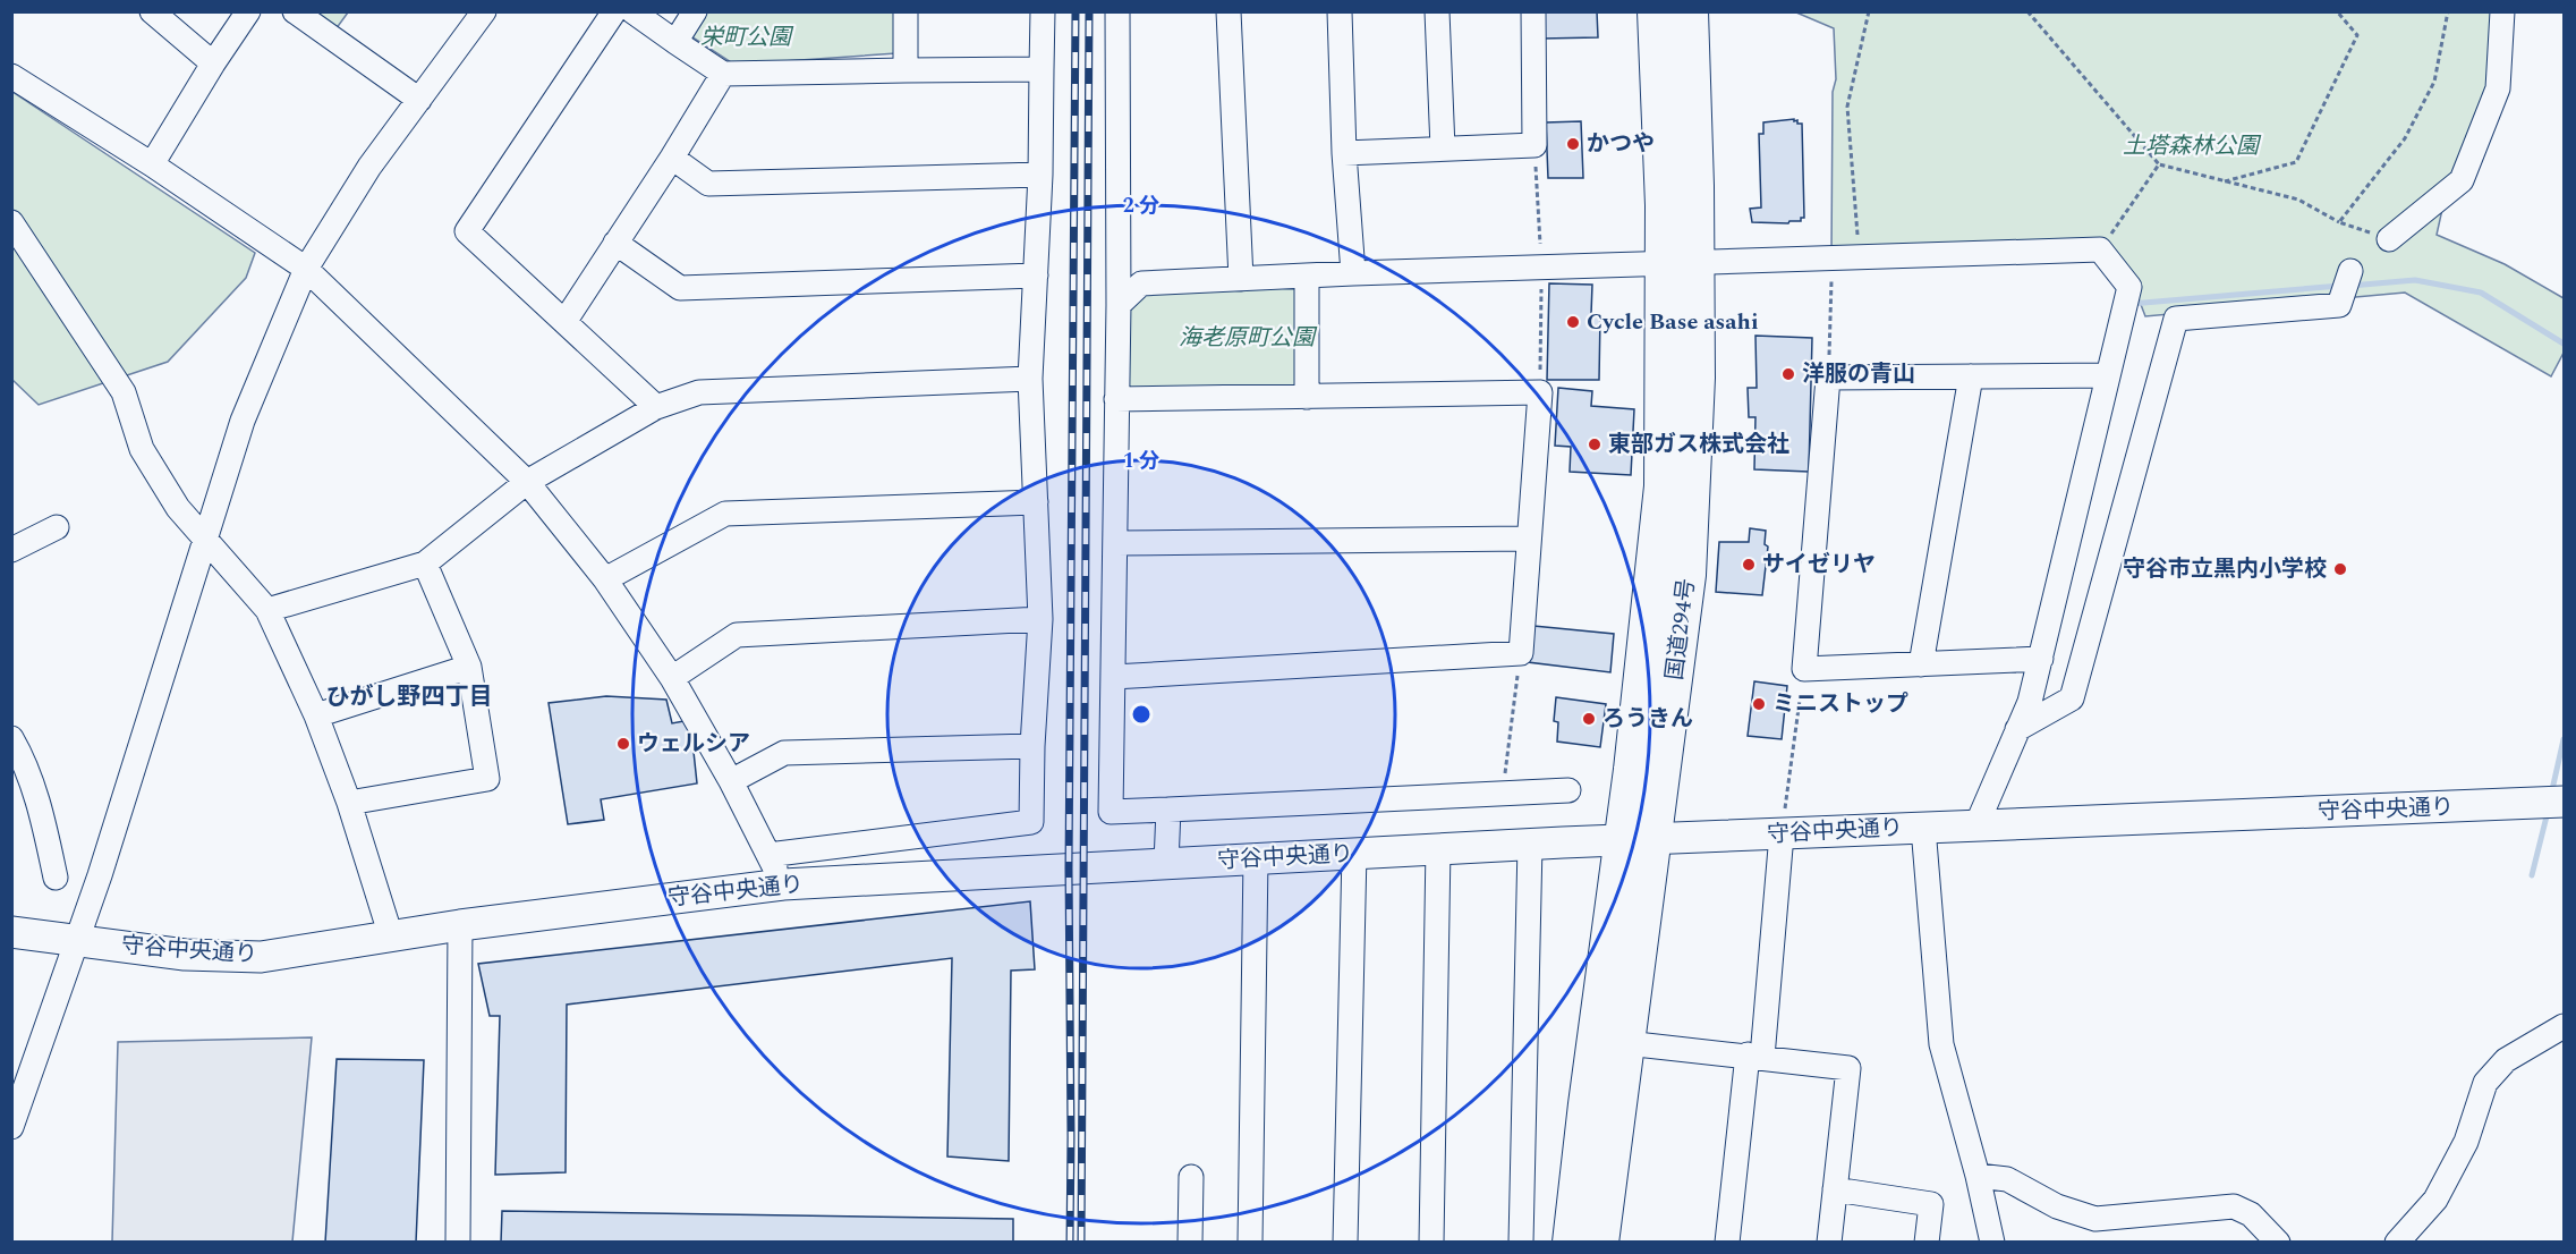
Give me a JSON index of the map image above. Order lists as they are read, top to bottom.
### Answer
{
  "streets": {
    "highway": ["国道294号"],
    "main road": ["守谷中央通り"]
  },
  "crossings": [
    ["国道294号", "守谷中央通り"]
  ],
  "districts": ["ひがし野四丁目"],
  "parks": ["栄町公園", "土塔森林公園", "海老原町公園"],
  "places": [
    "かつや",
    "Cycle Base asahi",
    "洋服の青山",
    "東部ガス株式会社",
    "サイゼリヤ",
    "守谷市立黒内小学校",
    "ミニストップ",
    "ろうきん",
    "ウェルシア"
  ],
  "rings": ["2 分", "1 分"]
}
